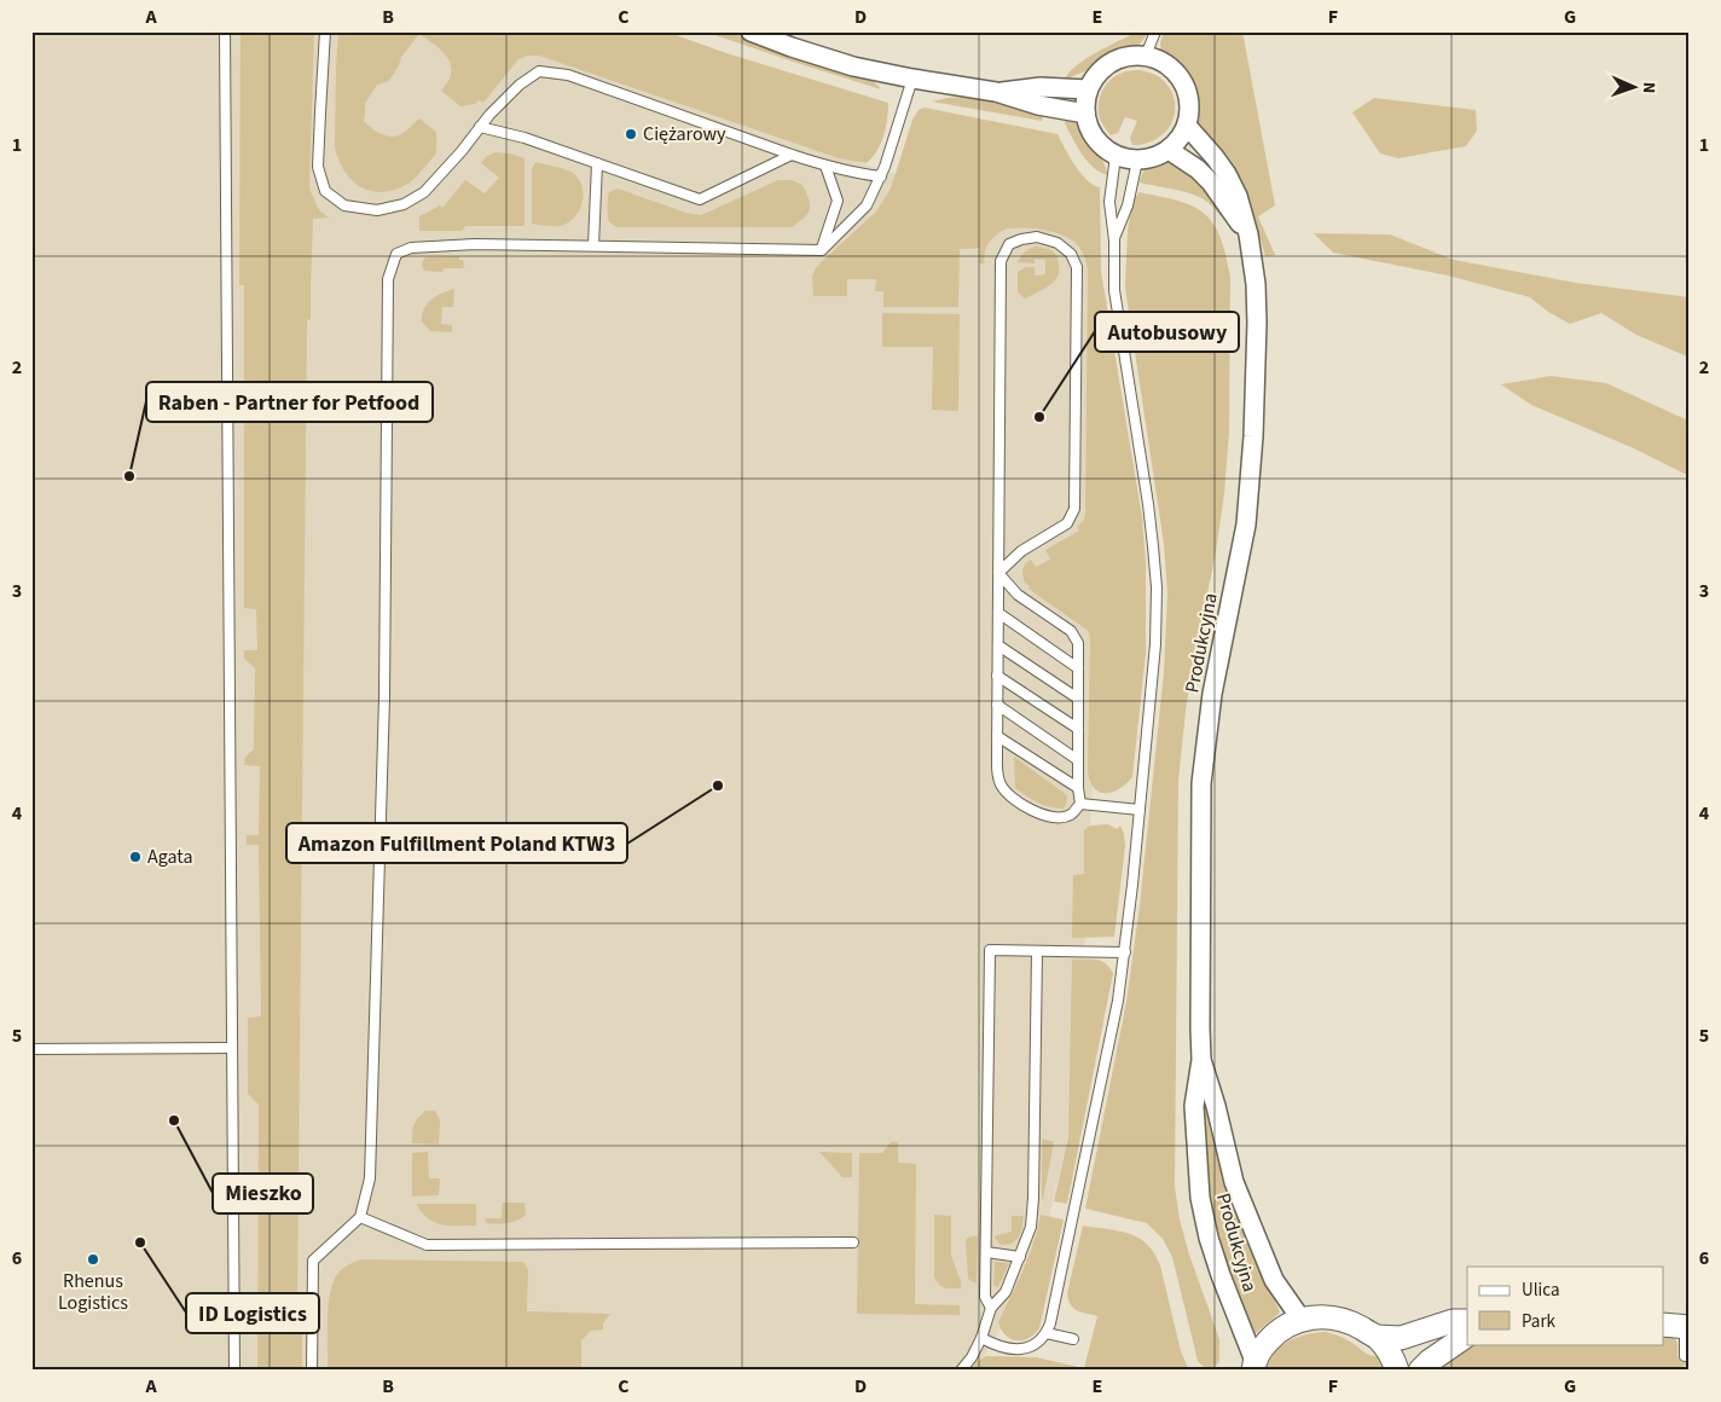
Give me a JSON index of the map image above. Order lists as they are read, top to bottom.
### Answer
{
  "streets": {
    "street": ["Produkcyjna"]
  },
  "places": [
    "Ciężarowy",
    "Autobusowy",
    "Raben - Partner for Petfood",
    "Amazon Fulfillment Poland KTW3",
    "Agata",
    "Mieszko",
    "ID Logistics",
    "Rhenus Logistics"
  ],
  "legend": ["Ulica", "Park"],
  "north": "right",
  "grid": {
    "columns": [
      "A",
      "B",
      "C",
      "D",
      "E",
      "F",
      "G"
    ],
    "rows": [
      "1",
      "2",
      "3",
      "4",
      "5",
      "6"
    ]
  }
}
